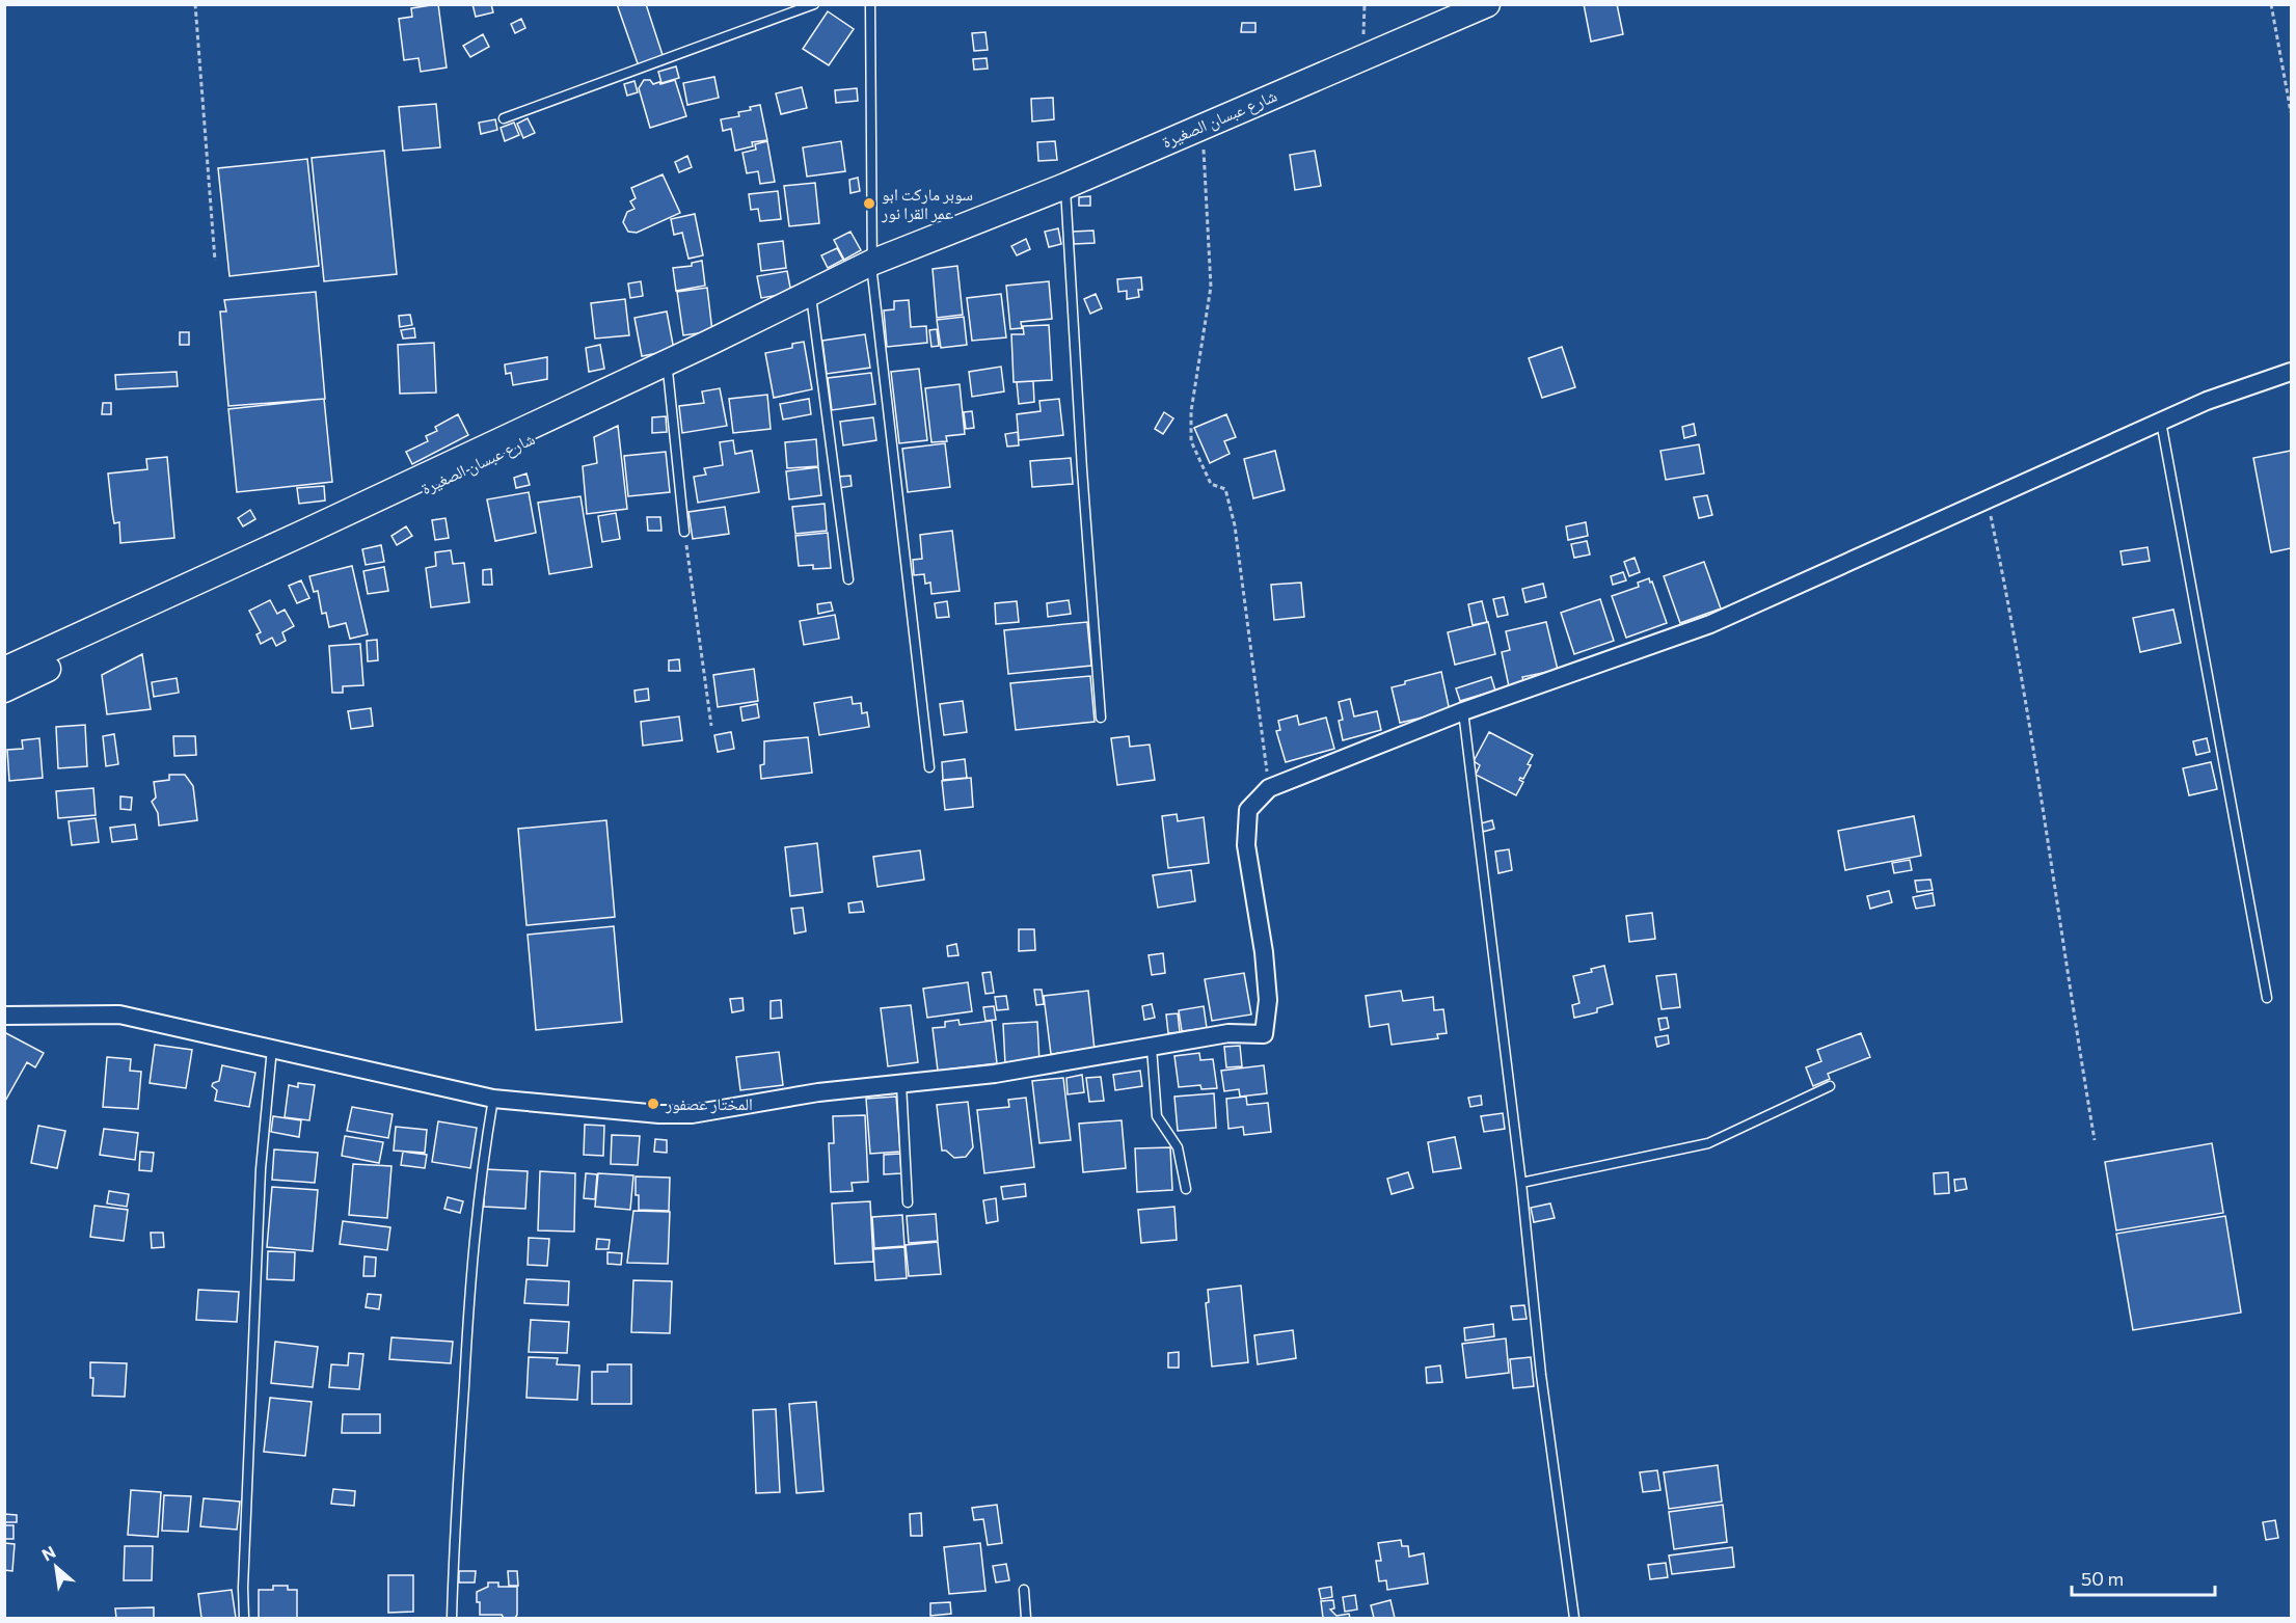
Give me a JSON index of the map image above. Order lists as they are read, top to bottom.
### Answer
{
  "streets": {
    "street": ["شارع عبسان الصغيرة"]
  },
  "places": ["سوبر ماركت ابو عمر القرا نور", "المختار عصفور"],
  "scale_bar": "50 m",
  "north": "top left"
}
